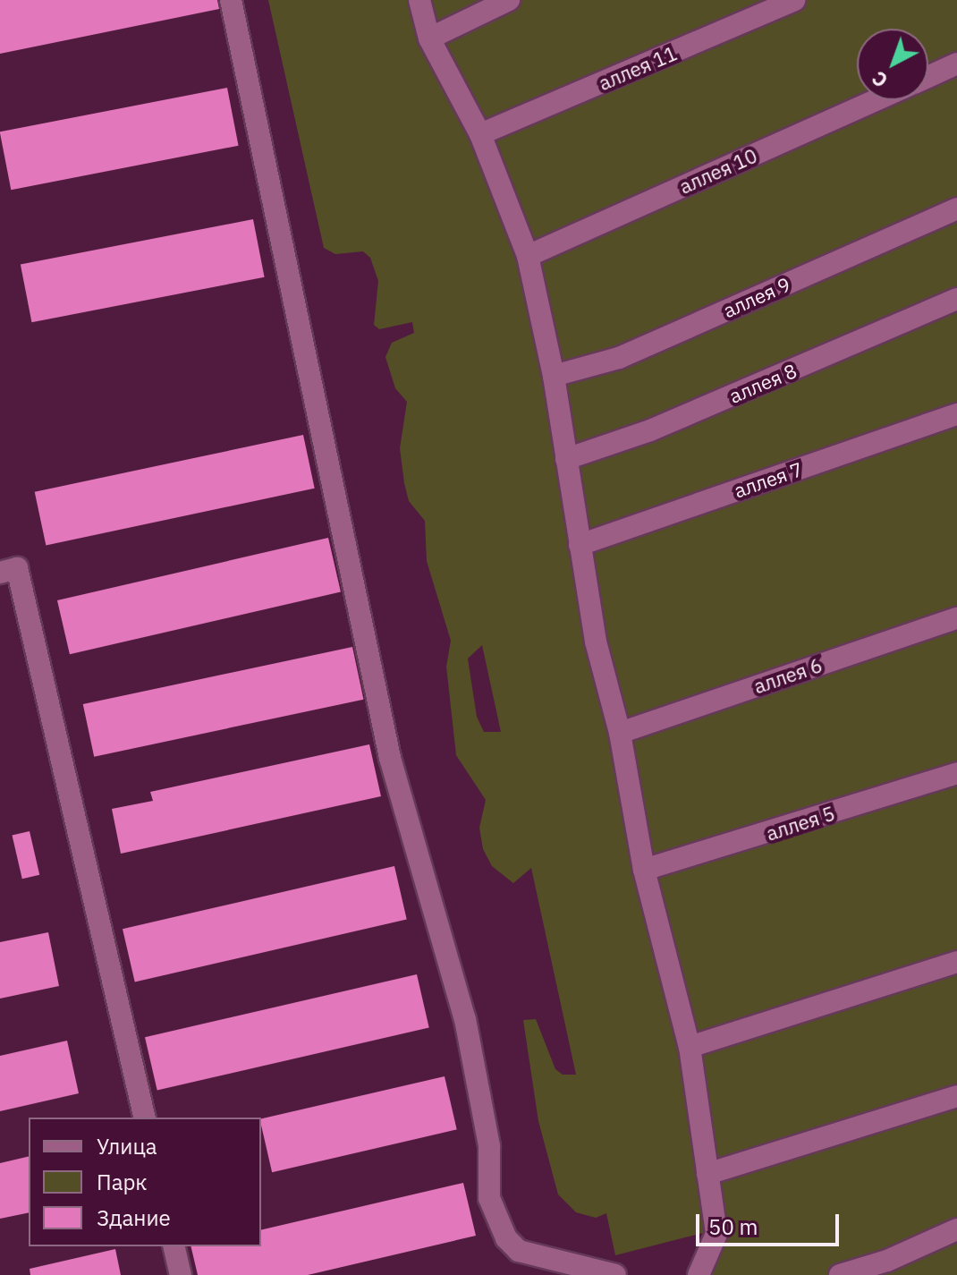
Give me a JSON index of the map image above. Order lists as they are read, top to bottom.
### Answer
{
  "streets": {
    "street": [
      "аллея 11",
      "аллея 10",
      "аллея 9",
      "аллея 8",
      "аллея 7",
      "аллея 6",
      "аллея 5"
    ]
  },
  "legend": ["Улица", "Парк", "Здание"],
  "scale_bar": "50 m",
  "north": "bottom left"
}
